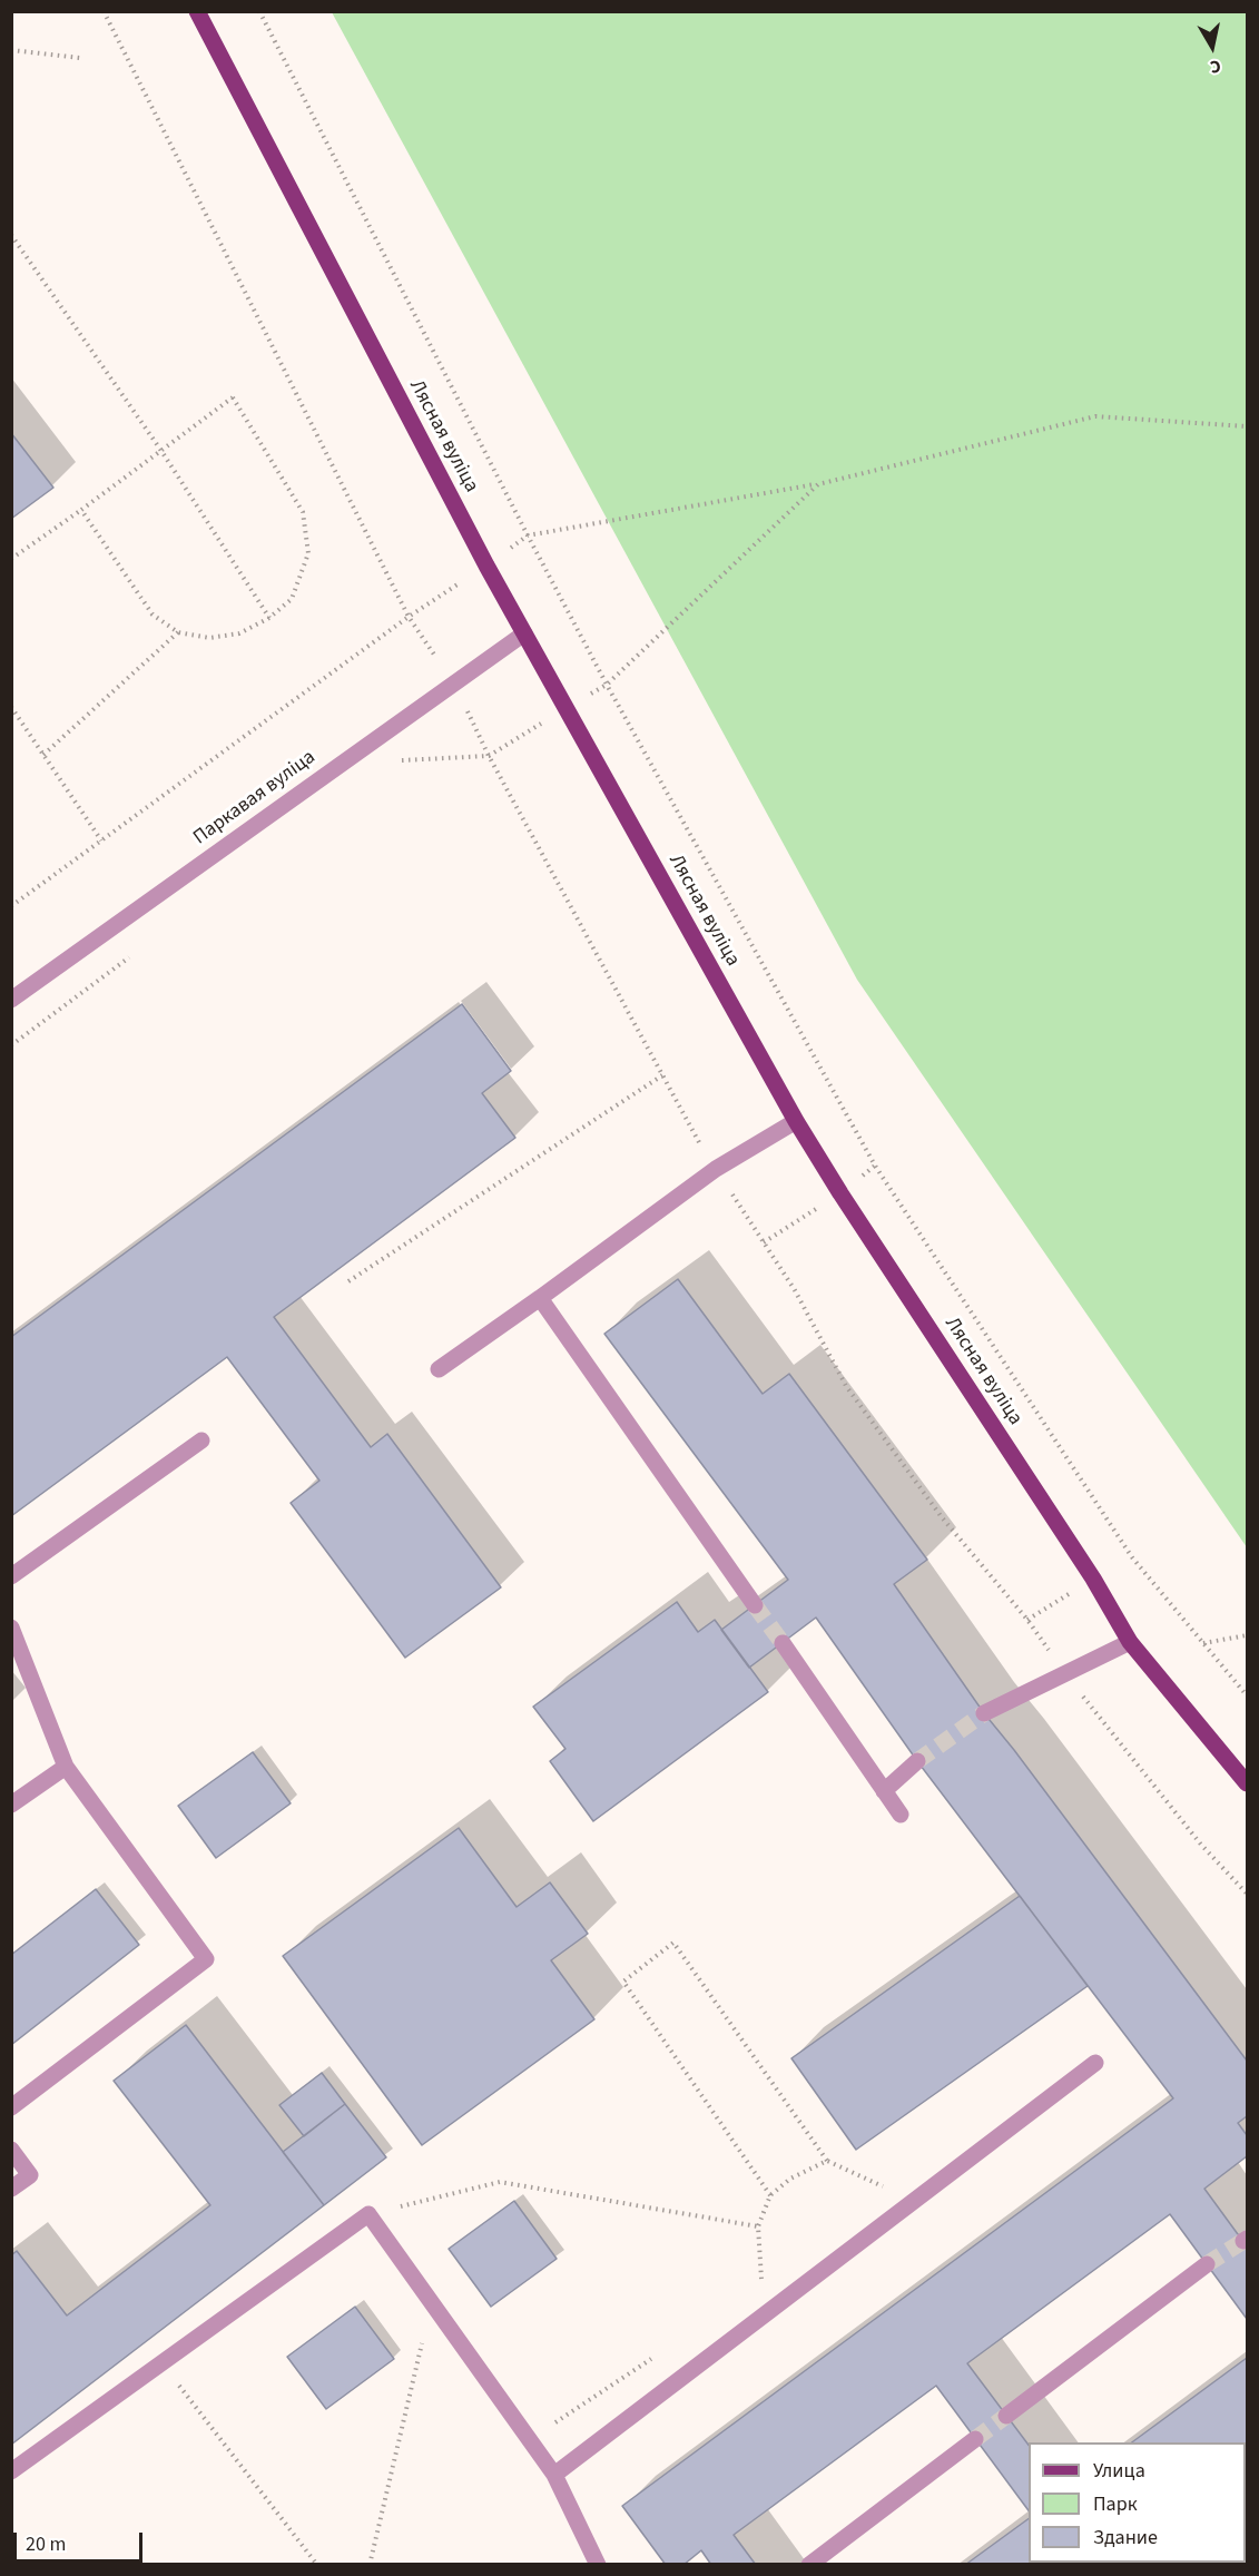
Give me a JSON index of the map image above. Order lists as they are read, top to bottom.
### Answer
{
  "streets": {
    "main road": ["Лясная вуліца"],
    "street": ["Паркавая вуліца"]
  },
  "crossings": [
    ["Лясная вуліца", "Паркавая вуліца"]
  ],
  "legend": ["Улица", "Парк", "Здание"],
  "scale_bar": "20 m",
  "north": "bottom"
}
